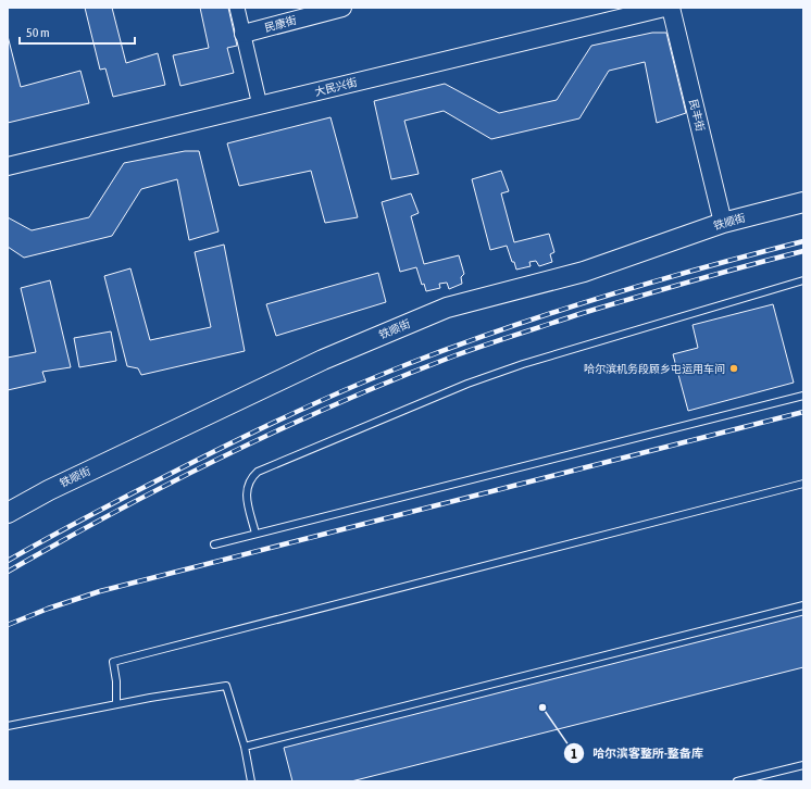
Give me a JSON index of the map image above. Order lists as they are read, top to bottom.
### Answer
{
  "streets": {
    "main road": ["铁顺街"],
    "street": ["民康街", "大民兴街", "民丰街"]
  },
  "crossings": [
    ["民丰街", "铁顺街"]
  ],
  "places": ["哈尔滨机务段顾乡屯运用车间", "哈尔滨客整所-整备库"],
  "scale_bar": "50 m"
}
